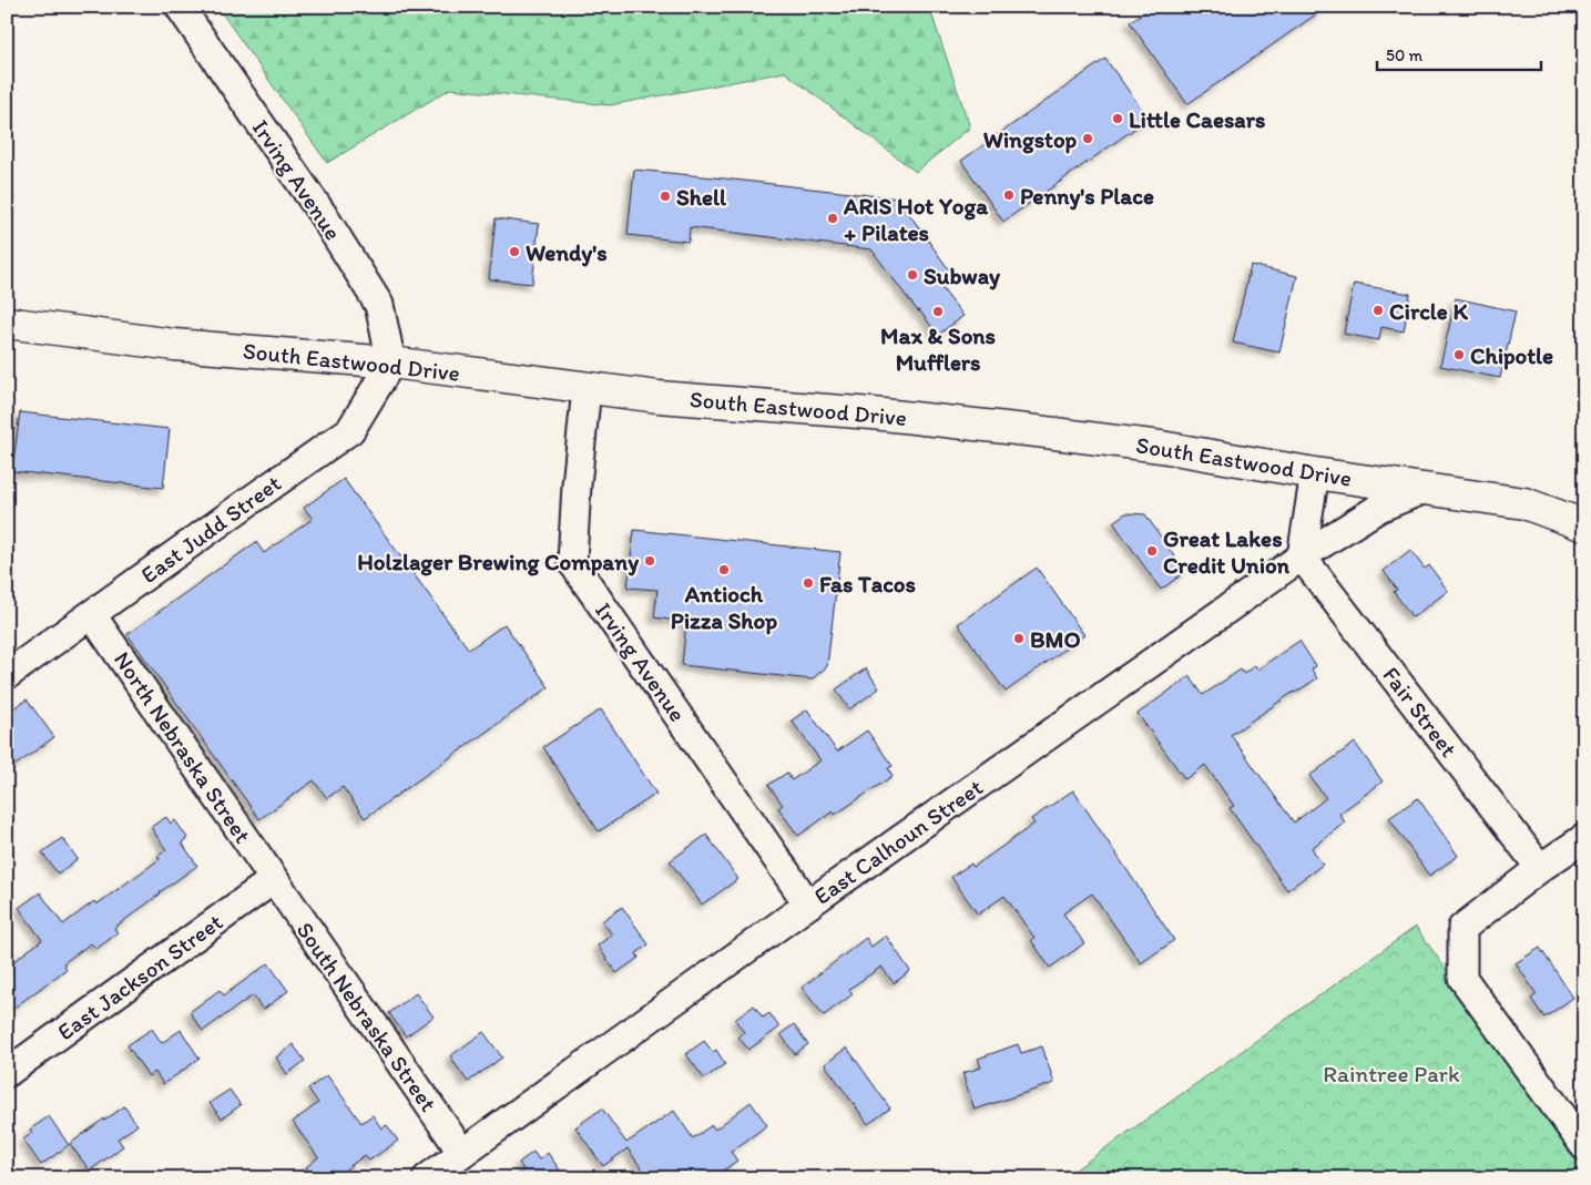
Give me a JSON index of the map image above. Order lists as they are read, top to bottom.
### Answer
{
  "streets": {
    "main road": ["South Eastwood Drive"],
    "street": [
      "Irving Avenue",
      "East Judd Street",
      "Fair Street",
      "North Nebraska Street",
      "East Calhoun Street",
      "East Jackson Street",
      "South Nebraska Street"
    ]
  },
  "crossings": [
    ["Irving Avenue", "South Eastwood Drive"],
    ["Irving Avenue", "East Judd Street"],
    ["Irving Avenue", "East Calhoun Street"],
    ["South Eastwood Drive", "East Judd Street"],
    ["South Eastwood Drive", "East Calhoun Street"],
    ["East Judd Street", "North Nebraska Street"],
    ["Fair Street", "East Calhoun Street"],
    ["North Nebraska Street", "East Jackson Street"],
    ["North Nebraska Street", "South Nebraska Street"],
    ["East Calhoun Street", "South Nebraska Street"],
    ["East Jackson Street", "South Nebraska Street"]
  ],
  "parks": ["Raintree Park"],
  "places": [
    "Little Caesars",
    "Wingstop",
    "Penny's Place",
    "Shell",
    "ARIS Hot Yoga + Pilates",
    "Wendy's",
    "Subway",
    "Circle K",
    "Max & Sons Mufflers",
    "Chipotle",
    "Great Lakes Credit Union",
    "Holzlager Brewing Company",
    "Antioch Pizza Shop",
    "Fas Tacos",
    "BMO"
  ],
  "scale_bar": "50 m"
}
